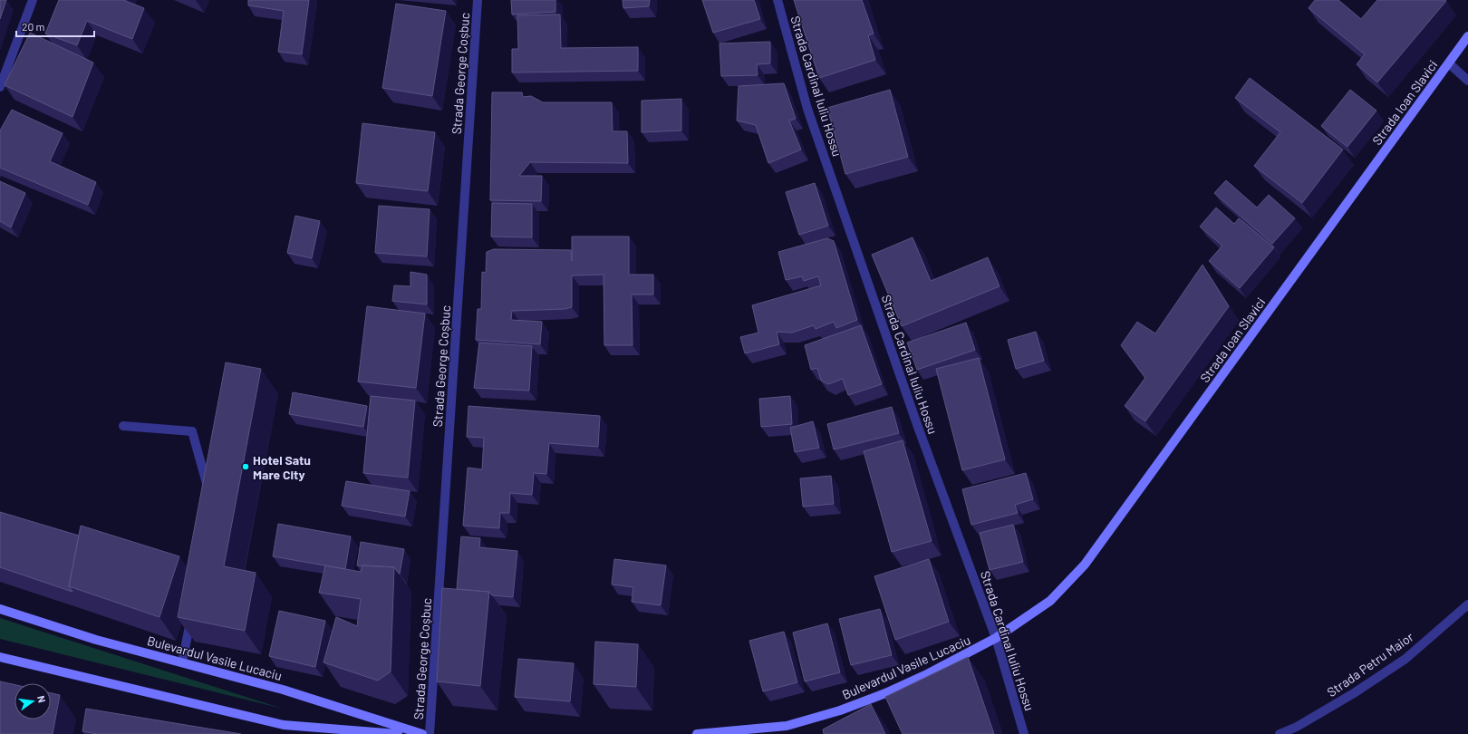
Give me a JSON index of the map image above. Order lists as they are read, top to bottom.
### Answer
{
  "streets": {
    "main road": ["Strada Ioan Slavici", "Bulevardul Vasile Lucaciu"],
    "street": ["Strada George Coșbuc", "Strada Cardinal Iuliu Hossu", "Strada Petru Maior"]
  },
  "crossings": [
    ["Strada Cardinal Iuliu Hossu", "Strada Ioan Slavici"],
    ["Strada Cardinal Iuliu Hossu", "Bulevardul Vasile Lucaciu"],
    ["Strada Ioan Slavici", "Bulevardul Vasile Lucaciu"]
  ],
  "places": ["Hotel Satu Mare City"],
  "scale_bar": "20 m",
  "north": "right"
}
